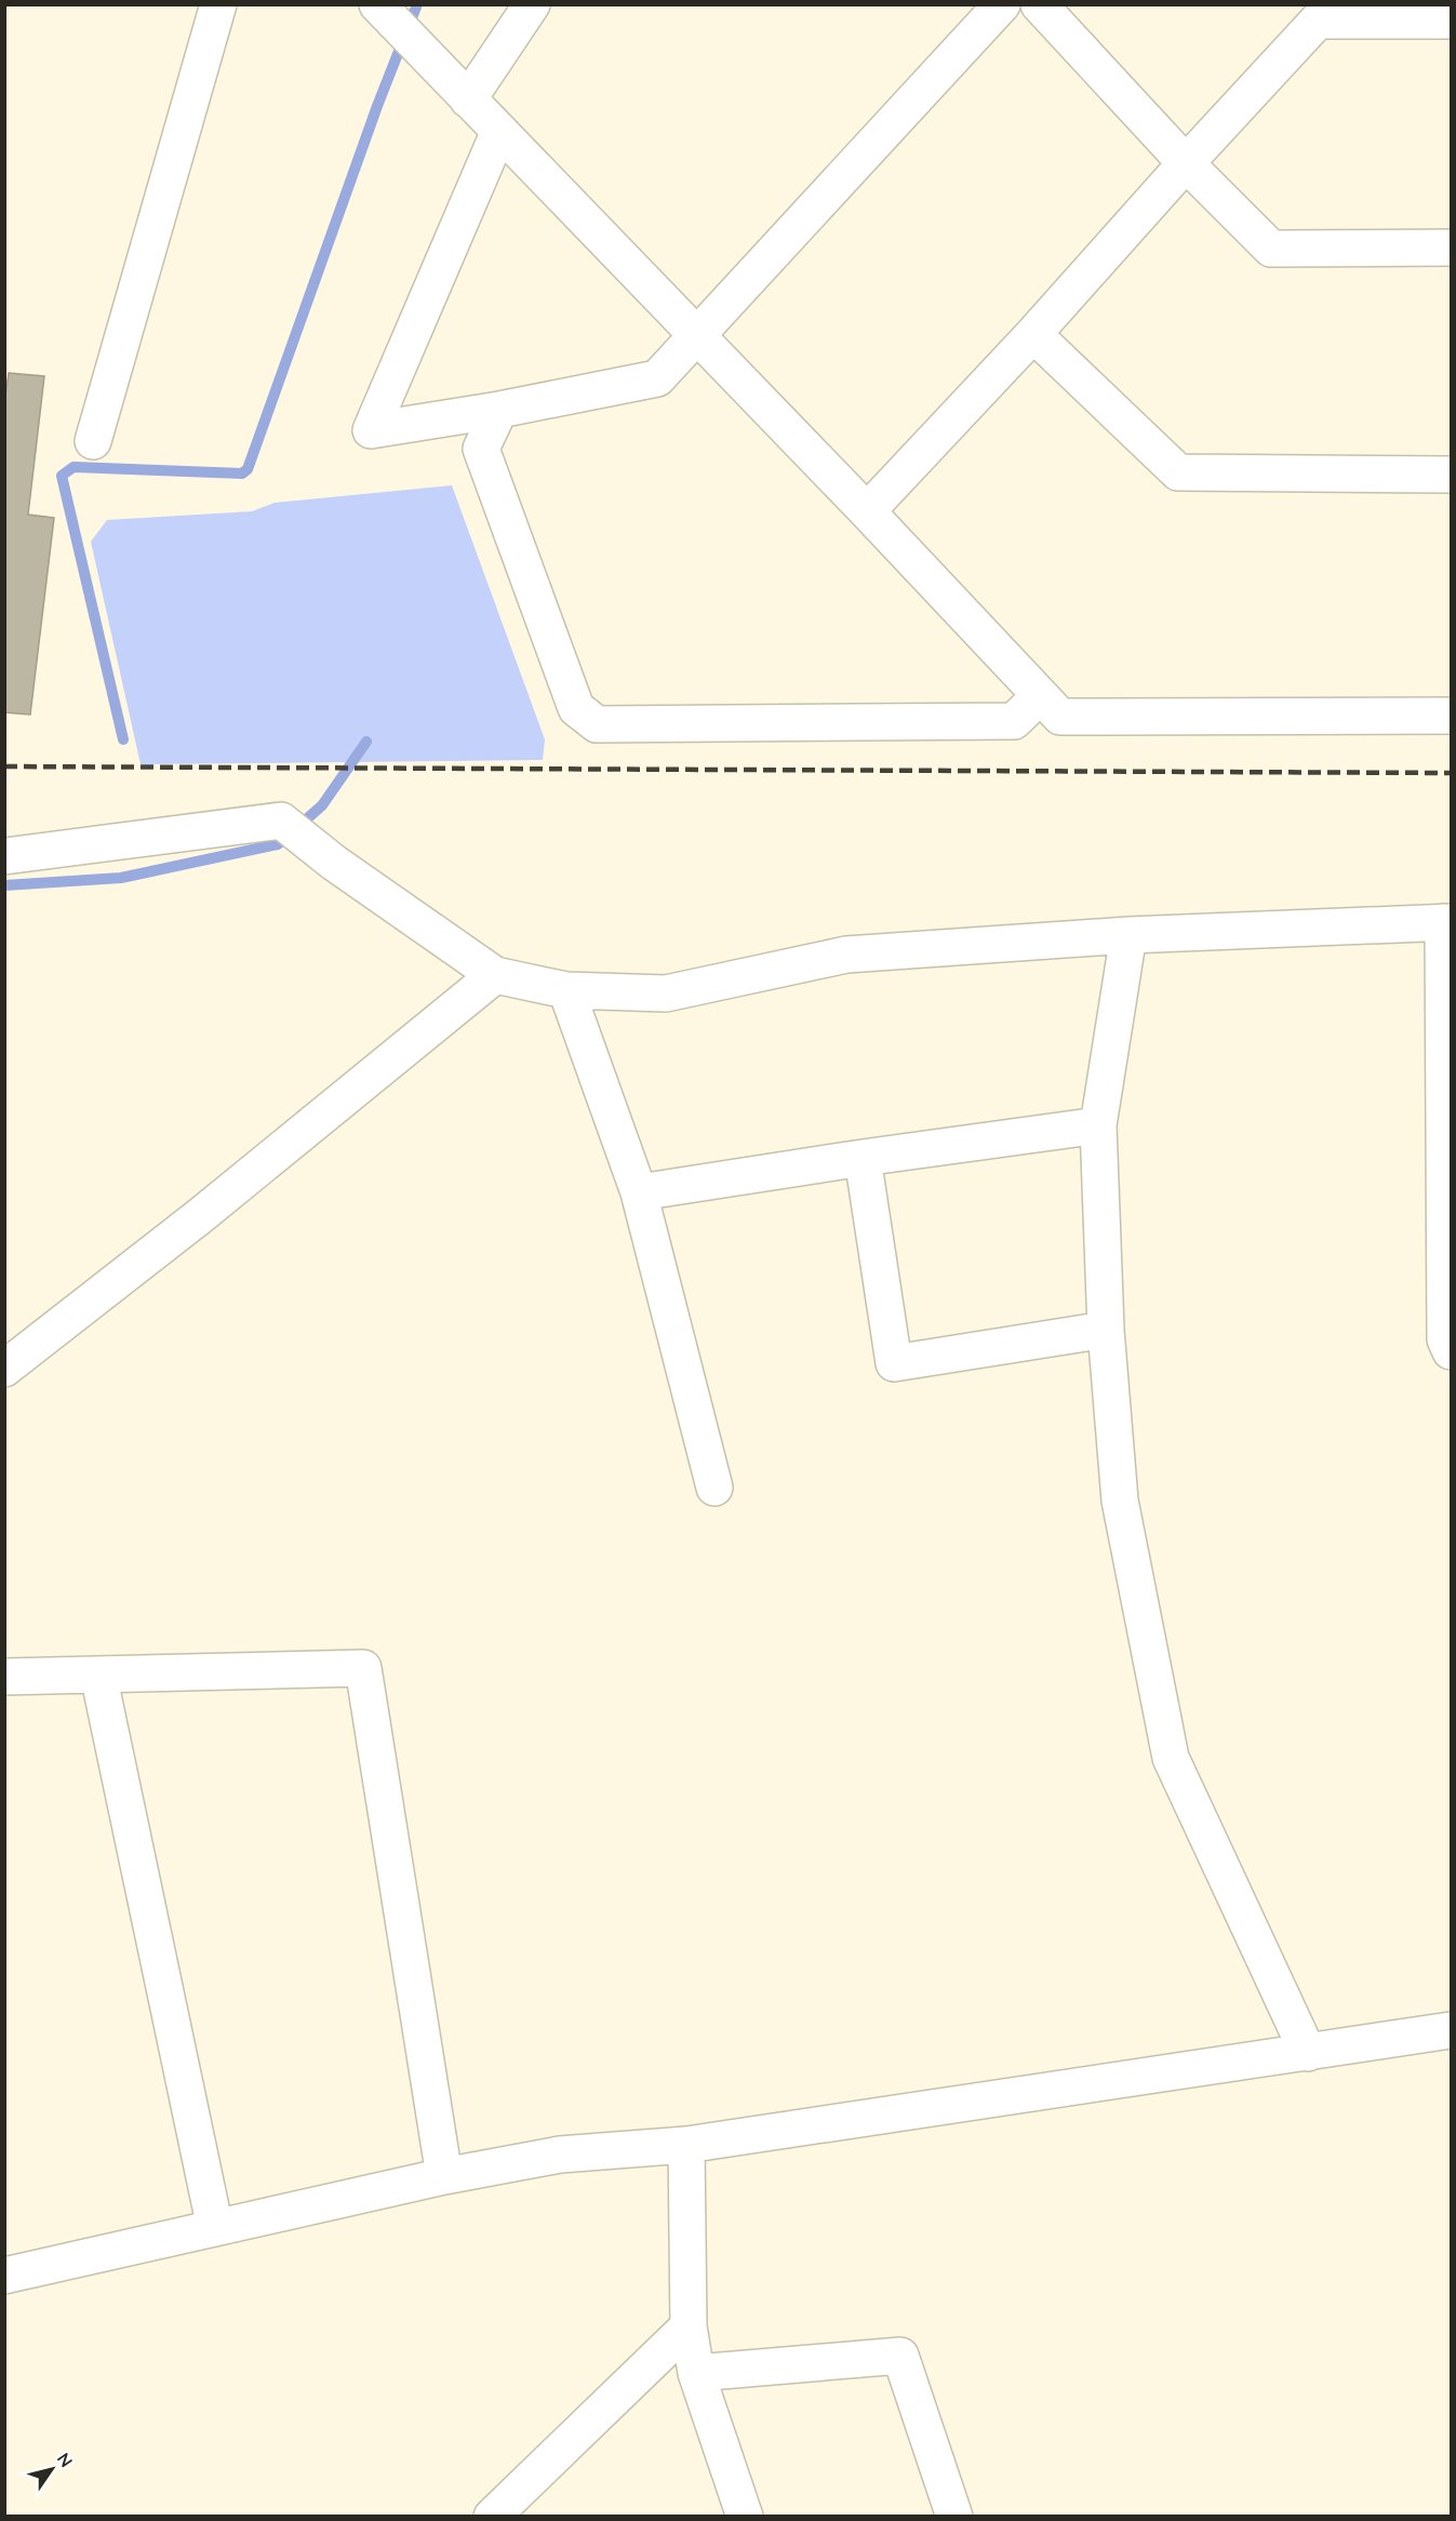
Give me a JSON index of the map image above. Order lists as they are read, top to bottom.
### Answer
{
  "north": "top right"
}
